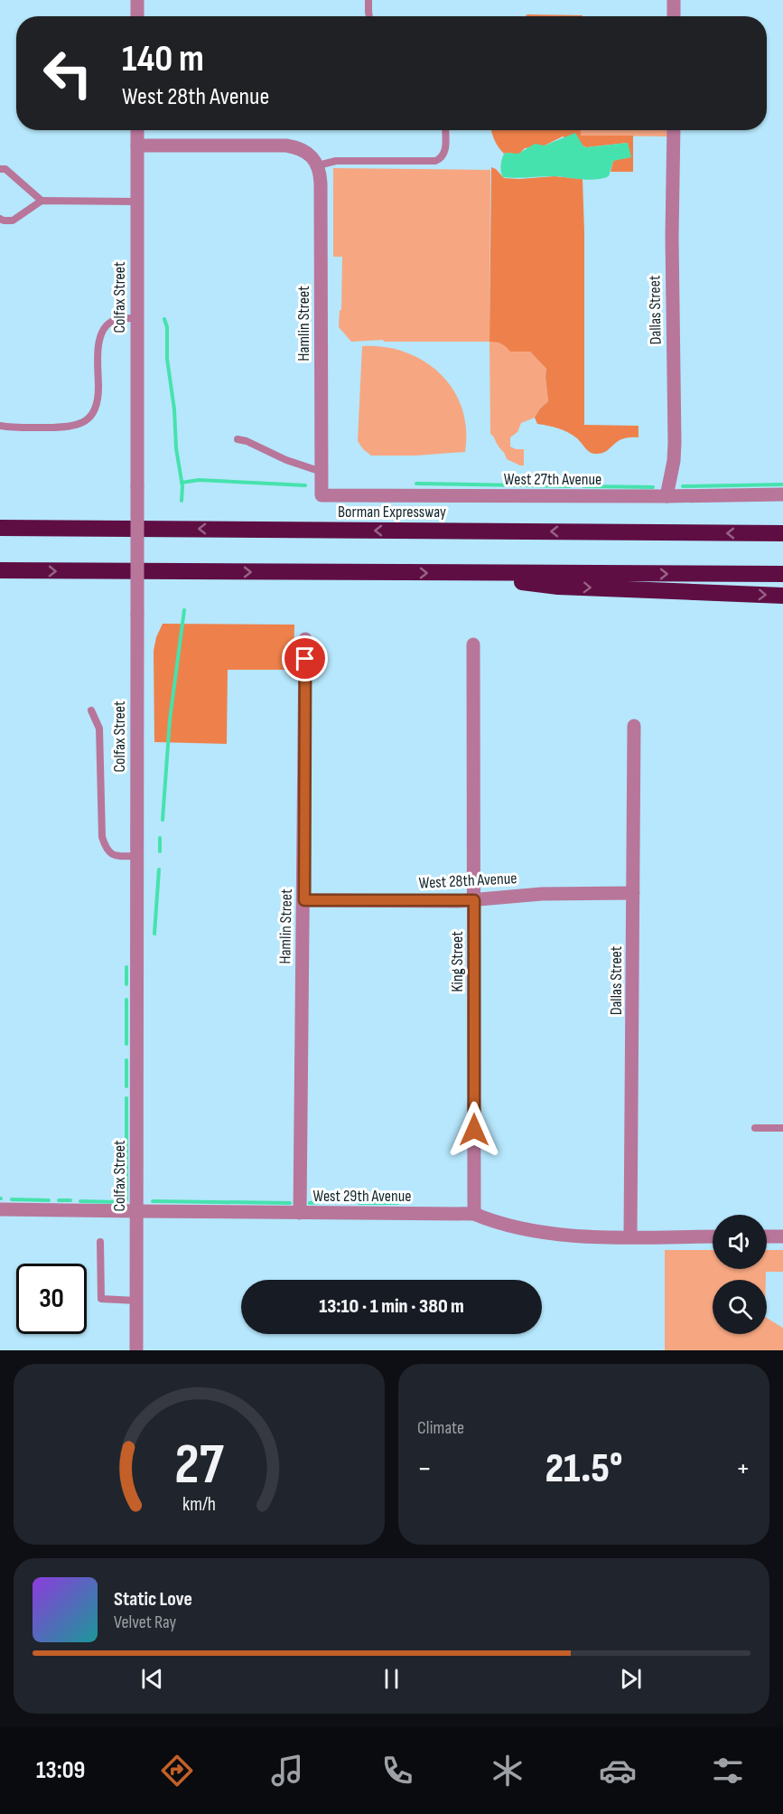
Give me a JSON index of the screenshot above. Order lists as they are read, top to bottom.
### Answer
{
  "streets": {
    "highway": ["Borman Expressway"],
    "street": [
      "Colfax Street",
      "Dallas Street",
      "Hamlin Street",
      "West 27th Avenue",
      "West 28th Avenue",
      "King Street",
      "West 29th Avenue"
    ]
  },
  "crossings": [
    ["Colfax Street", "West 29th Avenue"],
    ["Dallas Street", "West 27th Avenue"],
    ["Dallas Street", "West 28th Avenue"],
    ["Dallas Street", "West 29th Avenue"],
    ["Hamlin Street", "West 27th Avenue"],
    ["Hamlin Street", "West 28th Avenue"],
    ["Hamlin Street", "West 29th Avenue"],
    ["West 28th Avenue", "King Street"],
    ["King Street", "West 29th Avenue"]
  ],
  "page": {
    "turn": ["140 m", "West 28th Avenue"],
    "limit": "30",
    "trip": "13:10 · 1 min · 380 m",
    "tile": "Climate",
    "heat": ["−", "21.5°", "+"],
    "song": ["Static Love", "Velvet Ray"],
    "tabs": "13:09",
    "gauge": ["27", "km/h"]
  }
}
